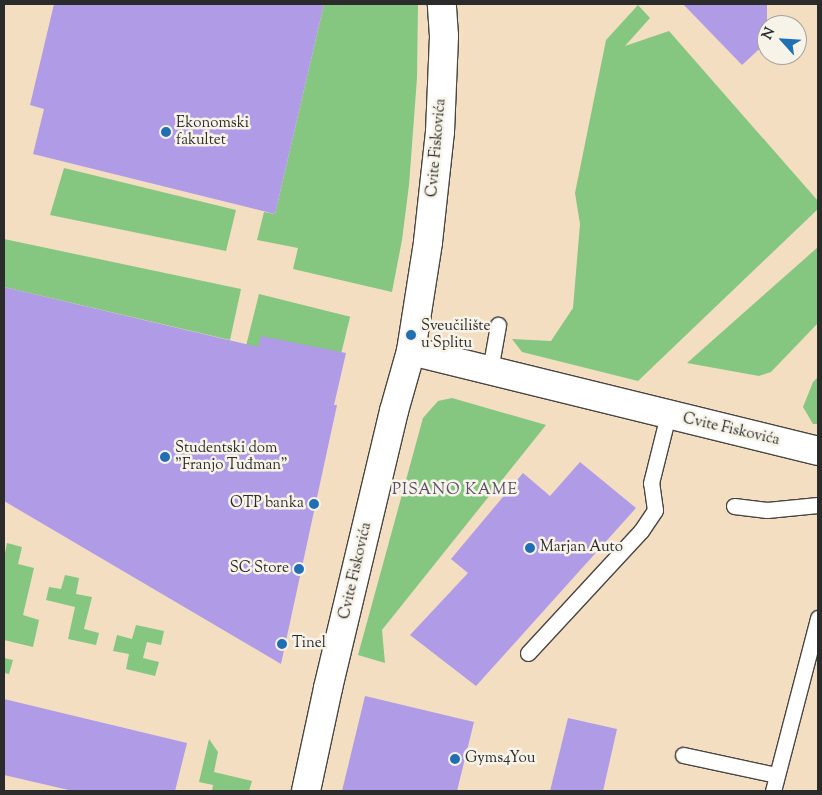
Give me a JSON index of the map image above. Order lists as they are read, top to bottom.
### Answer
{
  "streets": {
    "street": ["Cvite Fiskovića"]
  },
  "districts": ["PISANO KAME"],
  "places": [
    "Ekonomski fakultet",
    "Sveučilište u Splitu",
    "Studentski dom \"Franjo Tuđman\"",
    "OTP banka",
    "Marjan Auto",
    "SC Store",
    "Tinel",
    "Gyms4You"
  ],
  "north": "top left"
}
